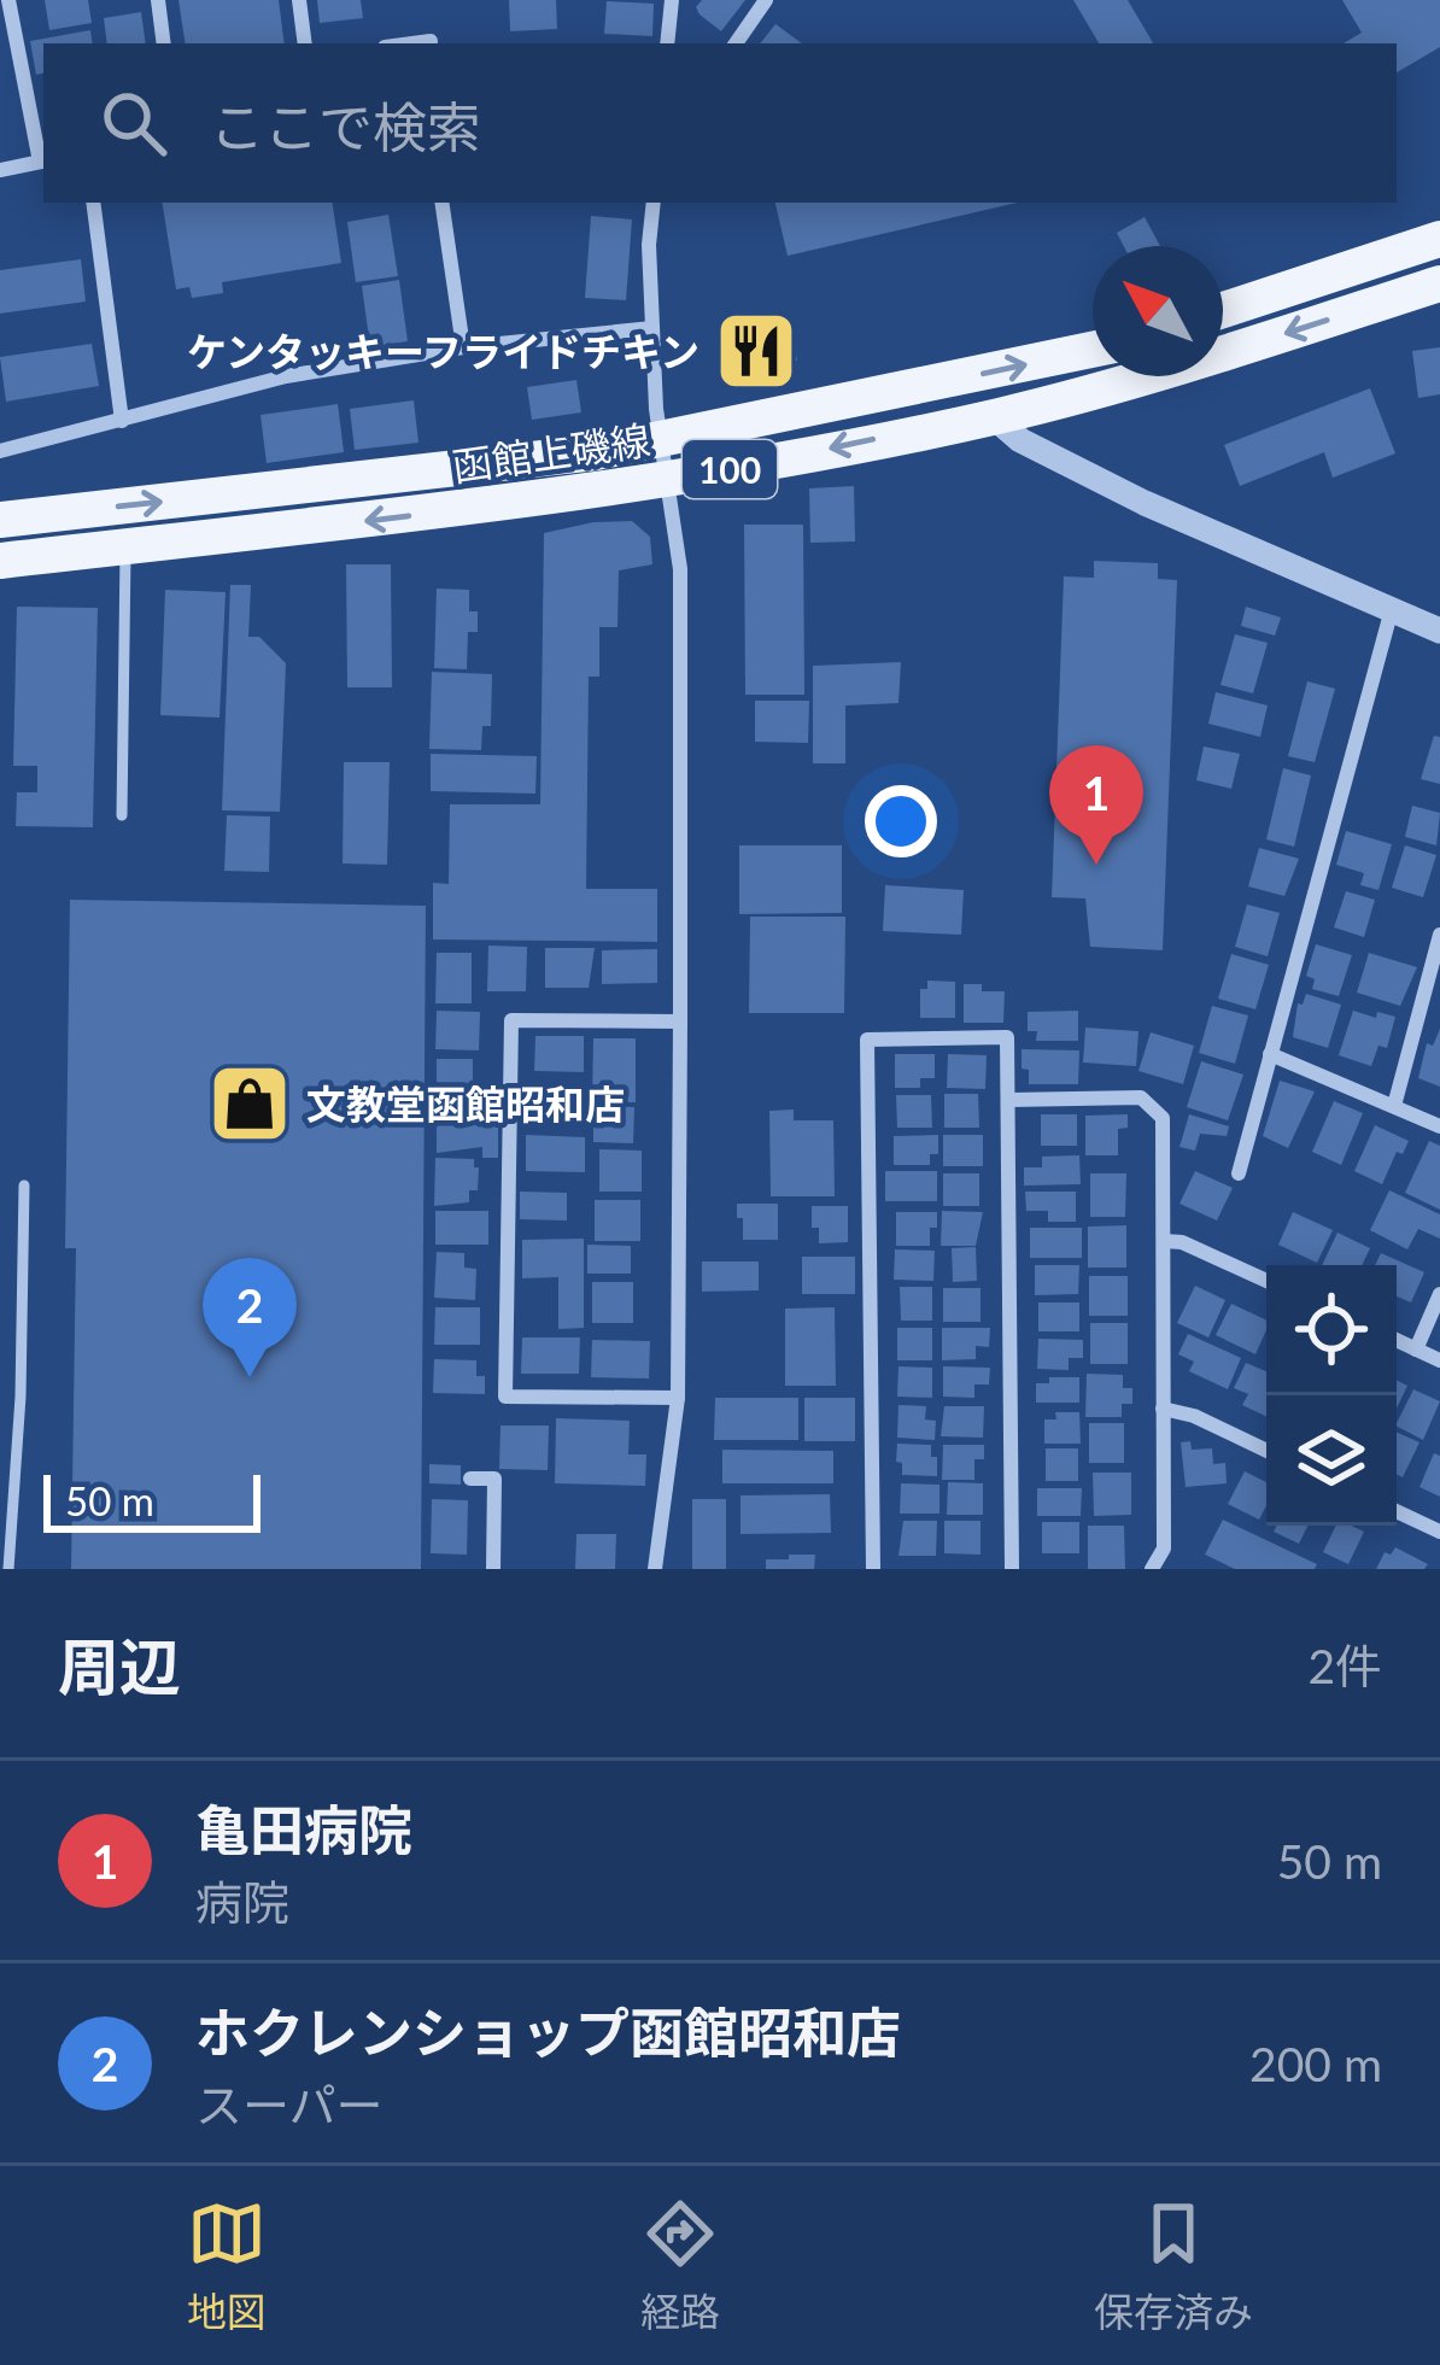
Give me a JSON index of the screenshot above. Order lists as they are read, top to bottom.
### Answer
{
  "streets": {
    "main road": ["函館上磯線", "100"]
  },
  "places": {
    "restaurant": ["ケンタッキーフライドチキン"],
    "shop": ["文教堂函館昭和店"]
  },
  "scale_bar": "50 m",
  "north": "top left",
  "page": {
    "search": "ここで検索",
    "pins": ["1", "2"],
    "scale": "50 m",
    "heading": ["周辺", "2件"],
    "list": [
      {
        "mark": "1",
        "name": "亀田病院",
        "note": "病院",
        "value": "50 m"
      },
      {
        "mark": "2",
        "name": "ホクレンショップ函館昭和店",
        "note": "スーパー",
        "value": "200 m"
      }
    ],
    "nav": ["地図", "経路", "保存済み"]
  }
}
